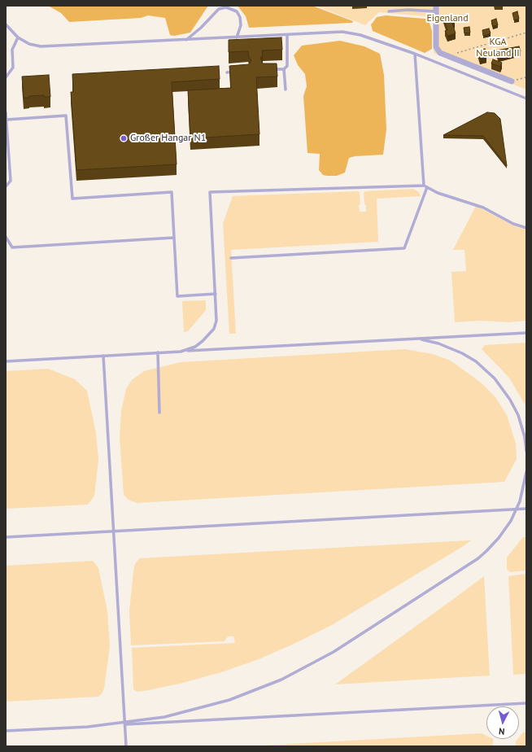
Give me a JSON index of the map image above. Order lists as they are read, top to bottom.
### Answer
{
  "parks": ["Eigenland", "KGA Neuland II"],
  "places": ["Großer Hangar N1"],
  "north": "bottom"
}
